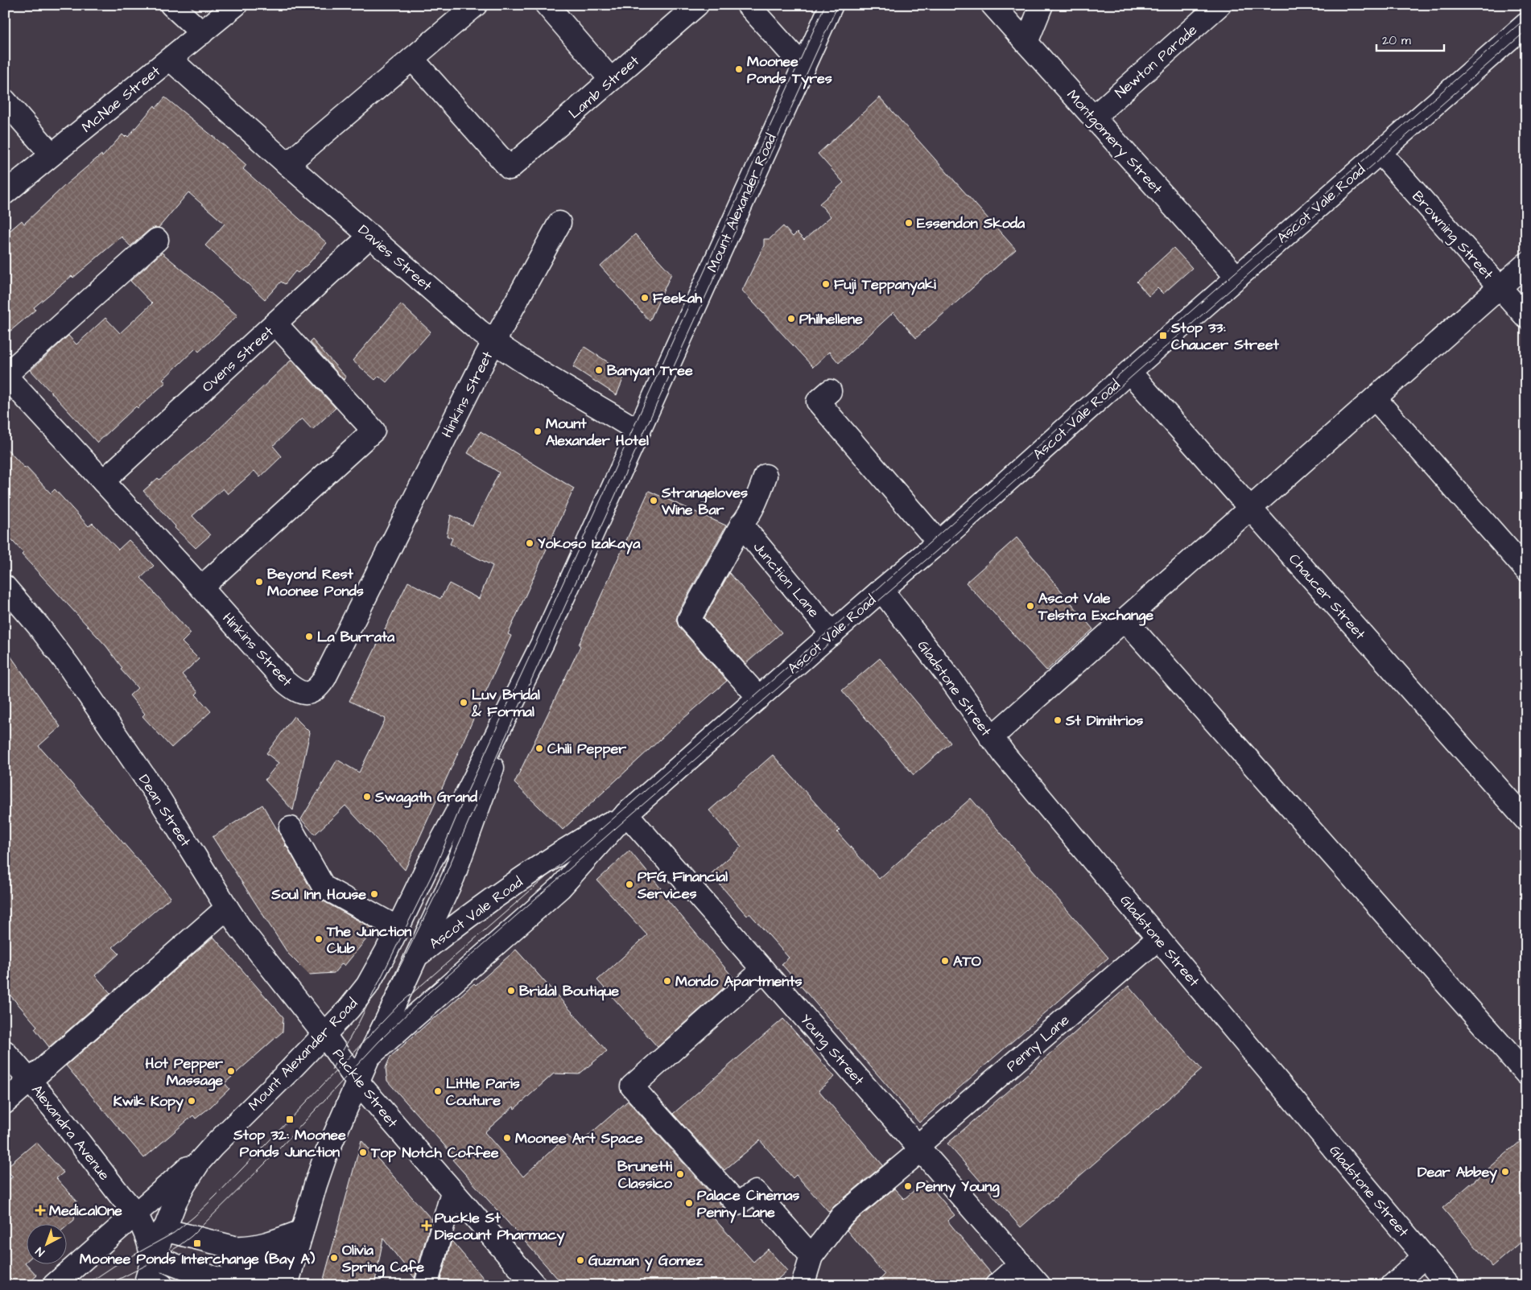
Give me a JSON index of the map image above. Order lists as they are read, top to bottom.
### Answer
{
  "streets": {
    "street": [
      "Newton Parade",
      "Lamb Street",
      "McNae Street",
      "Montgomery Street",
      "Mount Alexander Road",
      "Ascot Vale Road",
      "Browning Street",
      "Davies Street",
      "Ovens Street",
      "Hinkins Street",
      "Junction Lane",
      "Chaucer Street",
      "Gladstone Street",
      "Dean Street",
      "Penny Lane",
      "Young Street",
      "Puckle Street",
      "Alexandra Avenue"
    ]
  },
  "crossings": [
    ["Newton Parade", "Montgomery Street"],
    ["McNae Street", "Davies Street"],
    ["Montgomery Street", "Ascot Vale Road"],
    ["Mount Alexander Road", "Ascot Vale Road"],
    ["Mount Alexander Road", "Davies Street"],
    ["Mount Alexander Road", "Dean Street"],
    ["Mount Alexander Road", "Puckle Street"],
    ["Ascot Vale Road", "Browning Street"],
    ["Ascot Vale Road", "Junction Lane"],
    ["Ascot Vale Road", "Chaucer Street"],
    ["Ascot Vale Road", "Gladstone Street"],
    ["Ascot Vale Road", "Dean Street"],
    ["Ascot Vale Road", "Young Street"],
    ["Ascot Vale Road", "Puckle Street"],
    ["Davies Street", "Ovens Street"],
    ["Davies Street", "Hinkins Street"],
    ["Ovens Street", "Hinkins Street"],
    ["Gladstone Street", "Penny Lane"],
    ["Dean Street", "Puckle Street"],
    ["Penny Lane", "Young Street"]
  ],
  "places": {
    "other": [
      "Moonee Ponds Tyres",
      "Essendon Skoda",
      "Fuji Teppanyaki",
      "Feekah",
      "Philhellene",
      "Banyan Tree",
      "Mount Alexander Hotel",
      "Strangeloves Wine Bar",
      "Yokoso Izakaya",
      "Beyond Rest Moonee Ponds",
      "Ascot Vale Telstra Exchange",
      "La Burrata",
      "Luv Bridal & Formal",
      "St Dimitrios",
      "Chili Pepper",
      "Swagath Grand",
      "PFG Financial Services",
      "Soul Inn House",
      "The Junction Club",
      "ATO",
      "Mondo Apartments",
      "Bridal Boutique",
      "Hot Pepper Massage",
      "Little Paris Couture",
      "Kwik Kopy",
      "Moonee Art Space",
      "Top Notch Coffee",
      "Dear Abbey",
      "Brunetti Classico",
      "Penny Young",
      "Palace Cinemas Penny Lane",
      "Olivia Spring Cafe",
      "Guzman y Gomez"
    ],
    "transit": ["Stop 33: Chaucer Street", "Stop 32: Moonee Ponds Junction", "Moonee Ponds Interchange (Bay A)"],
    "health": ["MedicalOne", "Puckle St Discount Pharmacy"]
  },
  "scale_bar": "20 m",
  "north": "bottom left"
}
